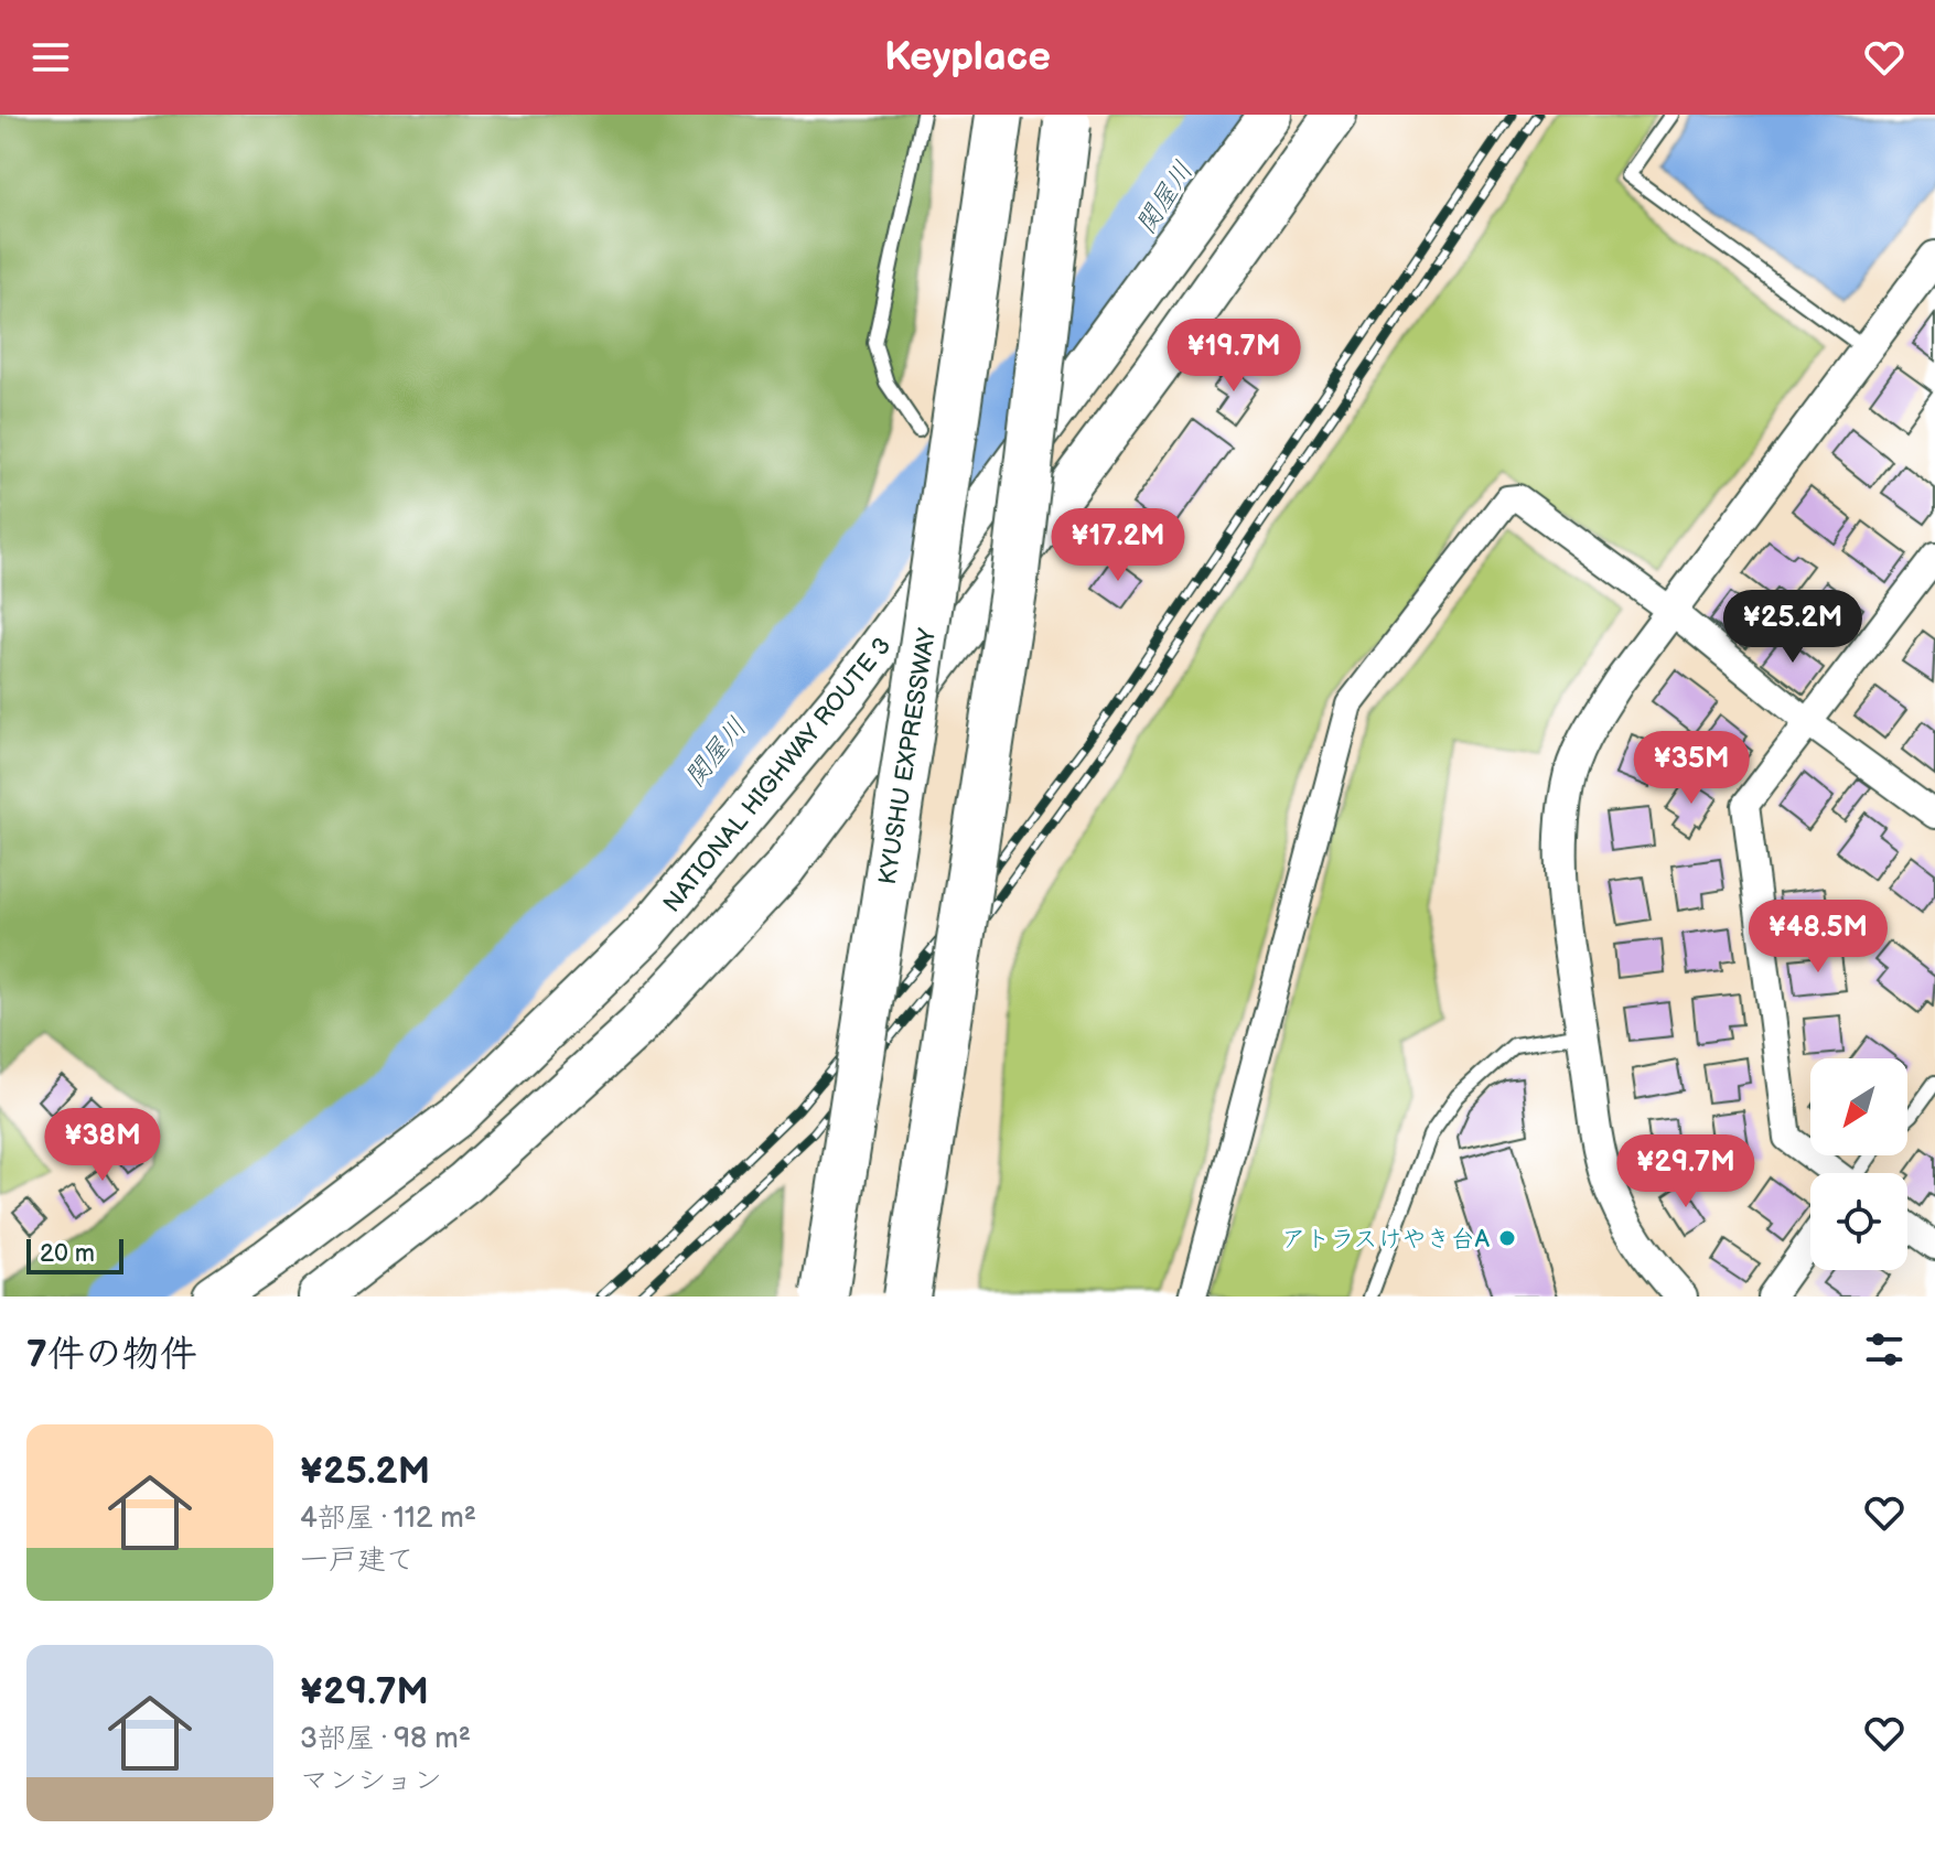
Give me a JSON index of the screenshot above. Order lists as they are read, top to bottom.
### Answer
{
  "streets": {
    "highway": ["KYUSHU EXPRESSWAY", "NATIONAL HIGHWAY ROUTE 3"]
  },
  "water": ["関屋川"],
  "places": ["アトラスけやき台A"],
  "scale_bar": "20 m",
  "north": "bottom left",
  "page": {
    "header": "Keyplace",
    "price": [
      "¥19.7M",
      "¥17.2M",
      "¥25.2M",
      "¥35M",
      "¥48.5M",
      "¥38M",
      "¥29.7M"
    ],
    "scale": "20 m",
    "heading": "7件の物件",
    "list": [
      {
        "name": "¥25.2M",
        "note": "4部屋 · 112 m² · 一戸建て"
      },
      {
        "name": "¥29.7M",
        "note": "3部屋 · 98 m² · マンション"
      }
    ]
  }
}
